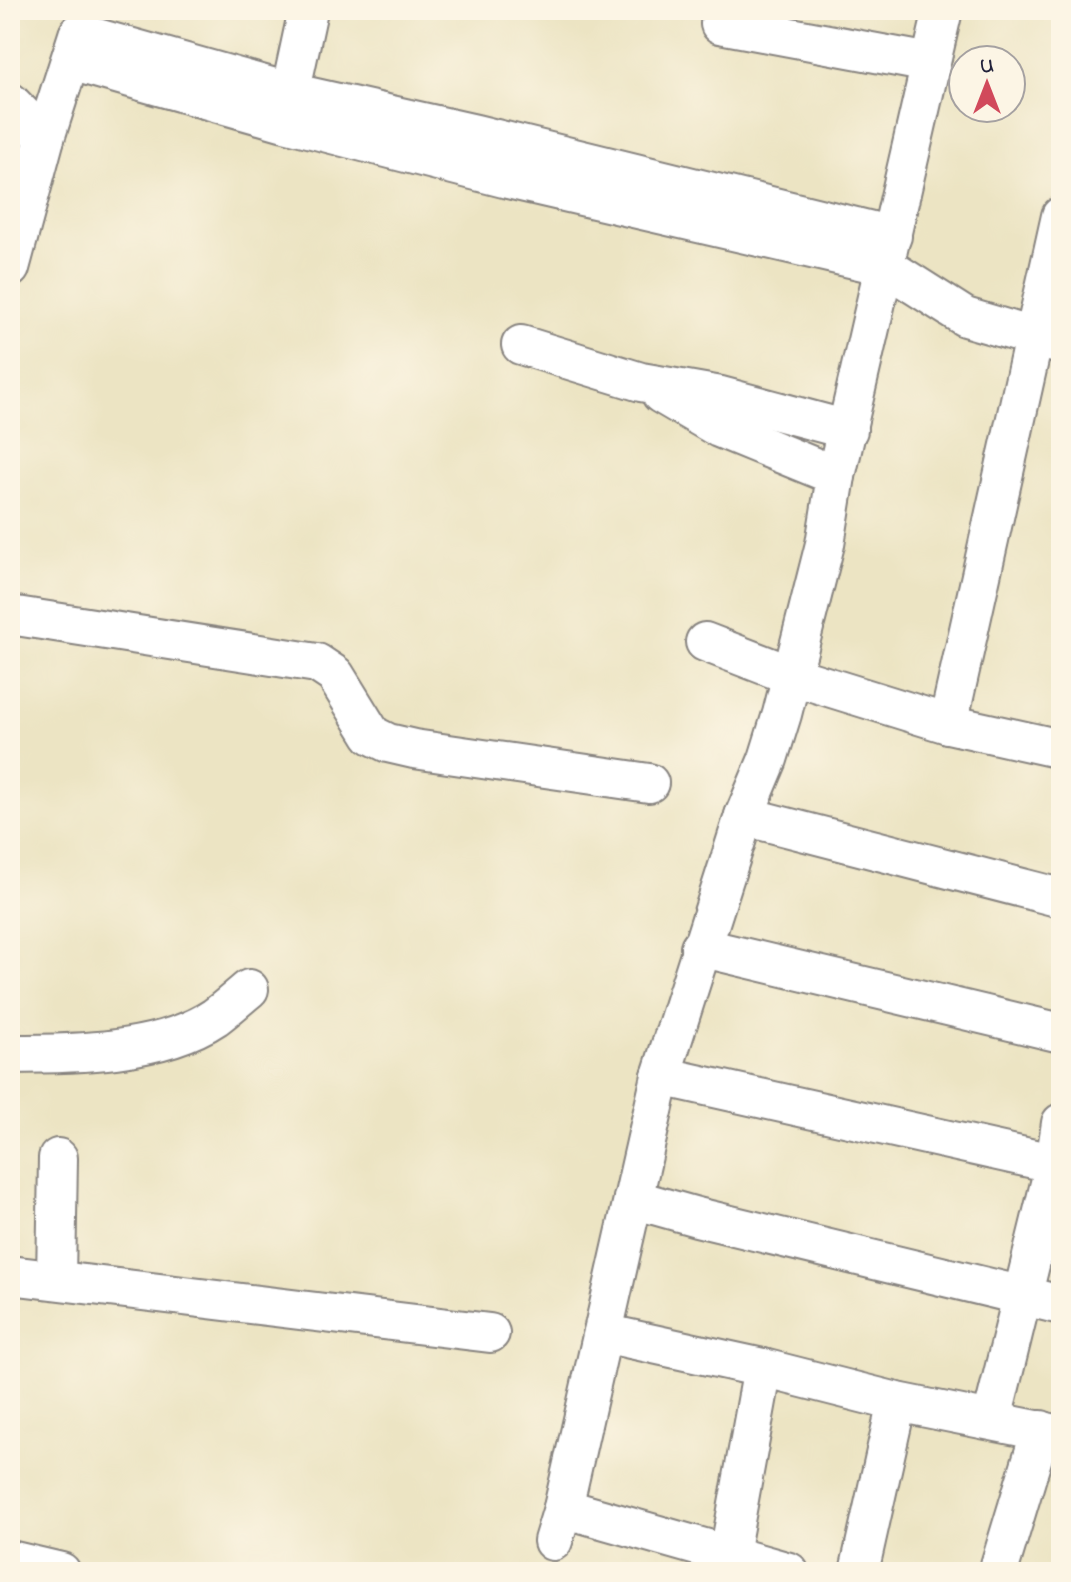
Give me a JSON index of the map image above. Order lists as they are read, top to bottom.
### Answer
{
  "north": "top"
}
